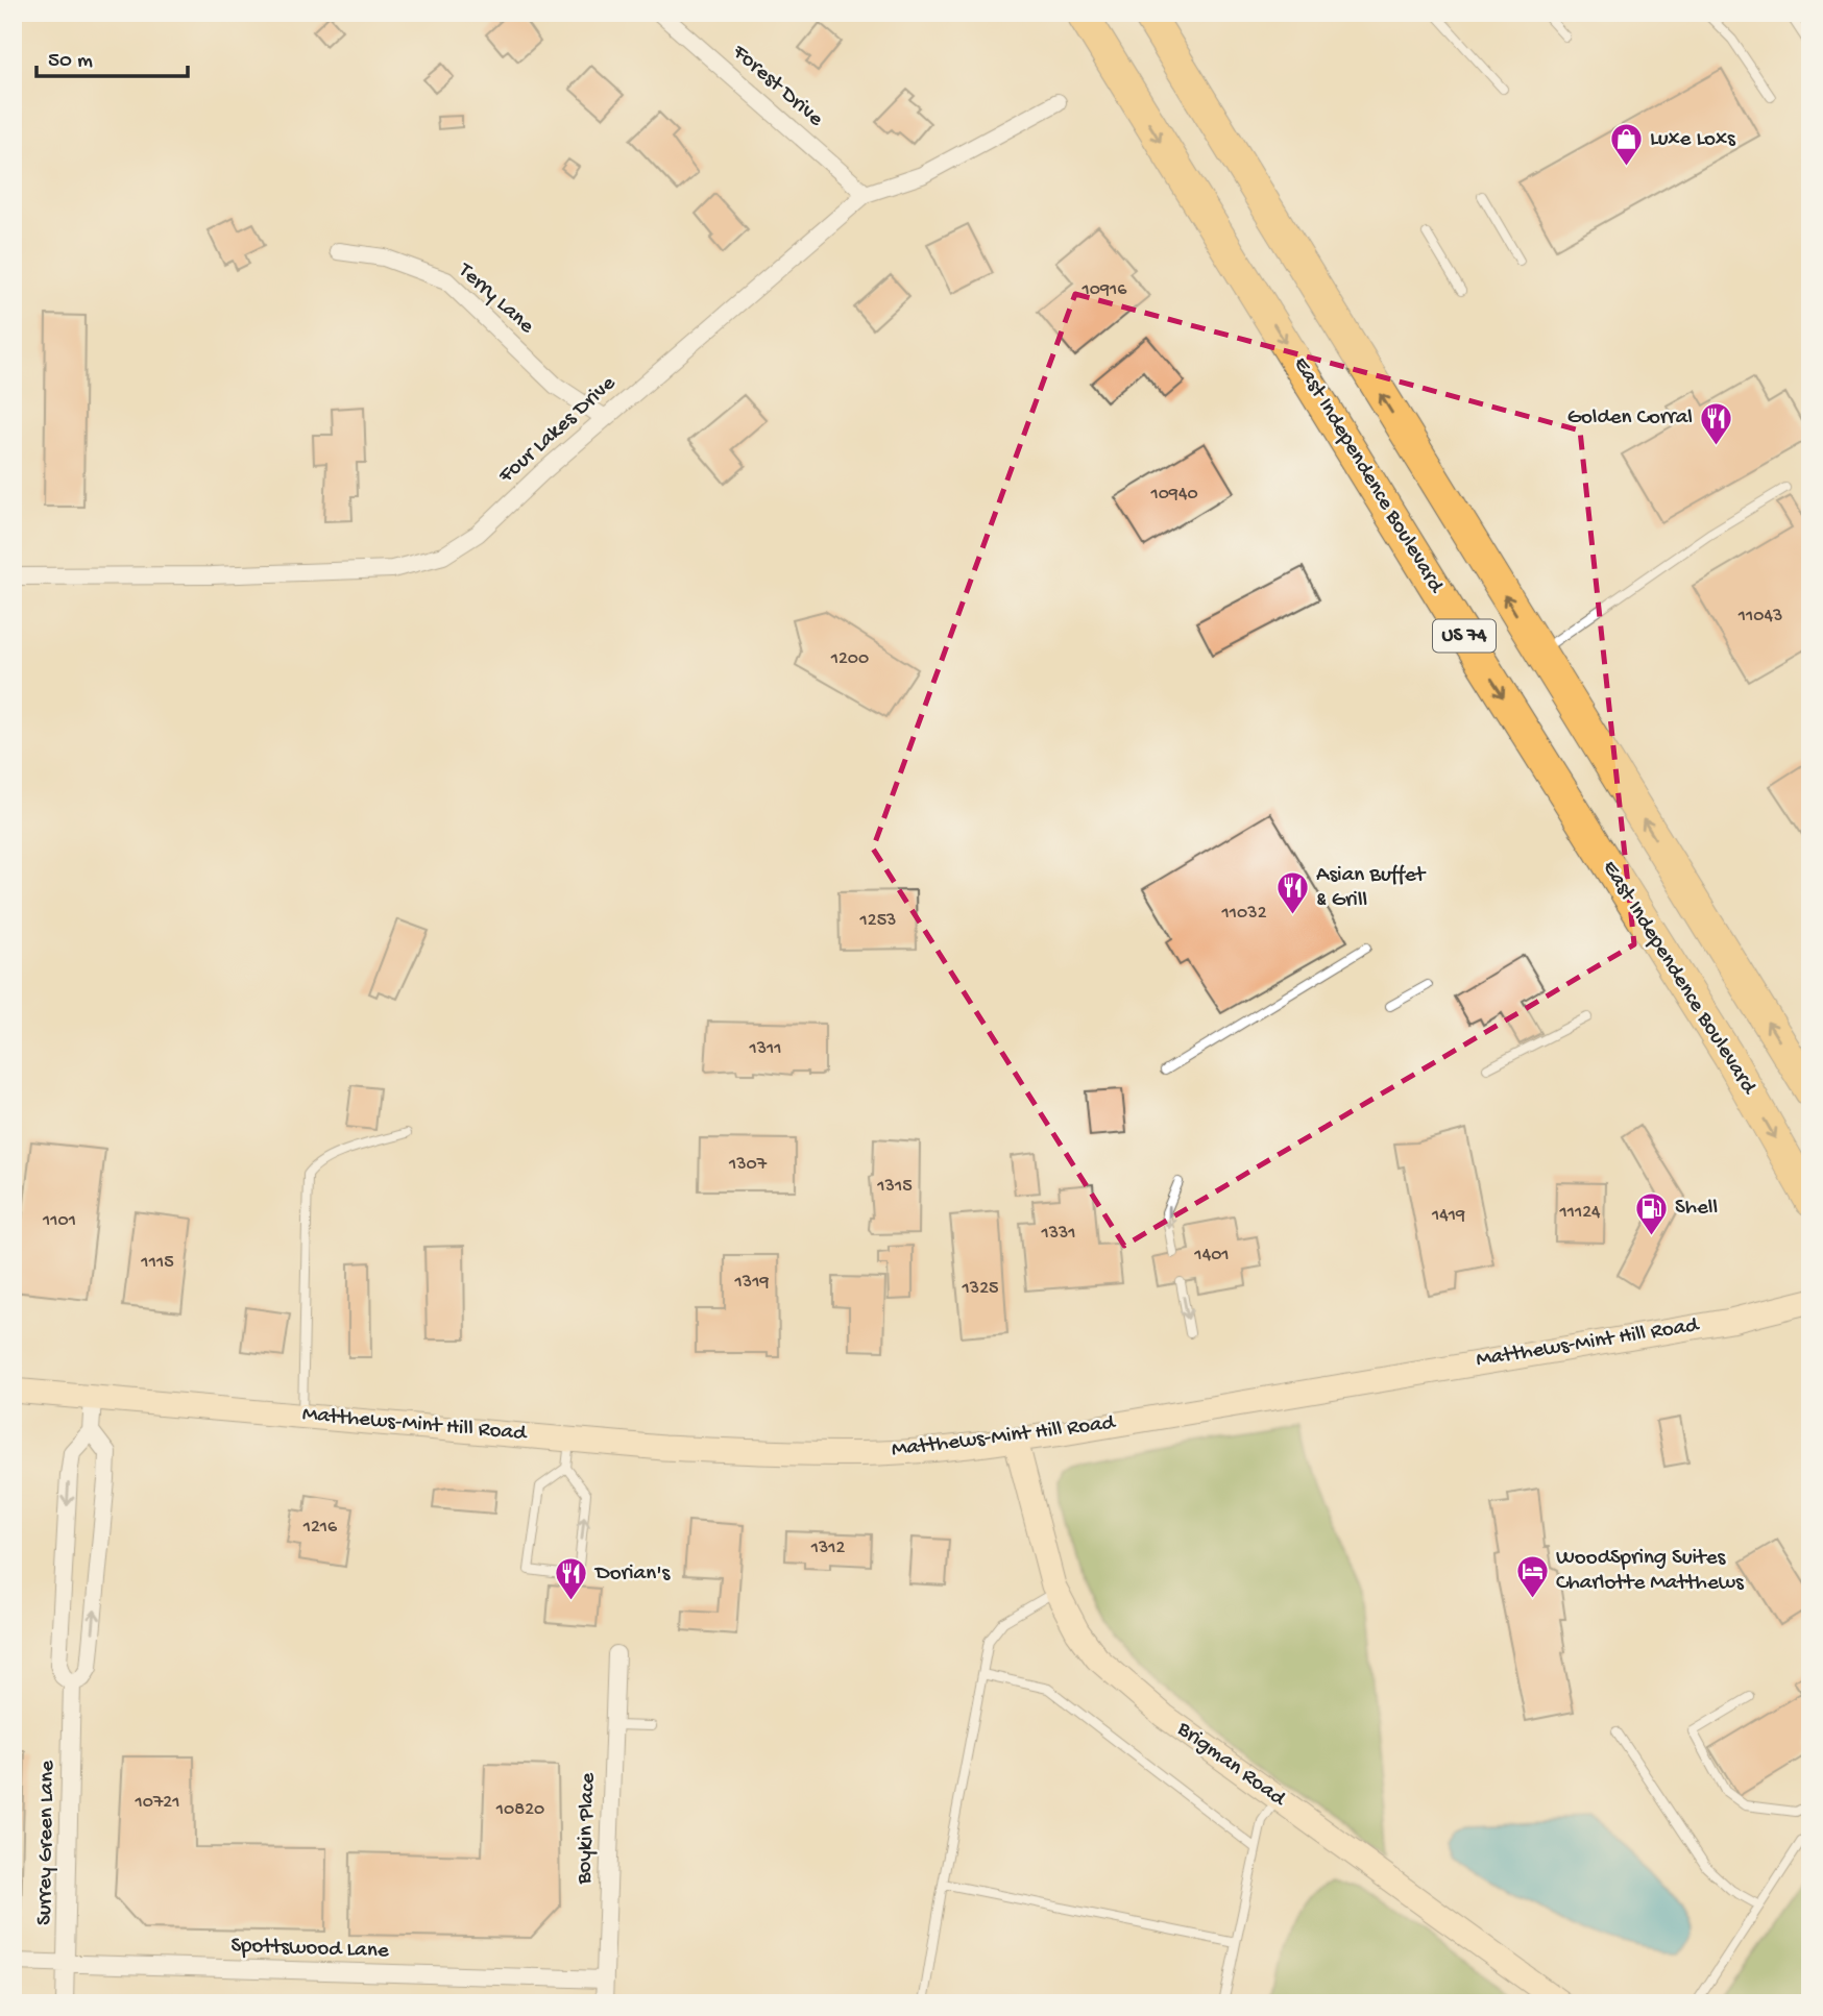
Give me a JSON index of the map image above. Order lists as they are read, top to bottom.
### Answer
{
  "streets": {
    "highway": ["East Independence Boulevard", "US 74"],
    "main road": ["Matthews-Mint Hill Road", "Brigman Road"],
    "street": [
      "Forest Drive",
      "Terry Lane",
      "Four Lakes Drive",
      "Boykin Place",
      "Surrey Green Lane",
      "Spottswood Lane"
    ]
  },
  "crossings": [
    ["Forest Drive", "Four Lakes Drive"],
    ["Terry Lane", "Four Lakes Drive"],
    ["Matthews-Mint Hill Road", "Brigman Road"],
    ["Boykin Place", "Spottswood Lane"],
    ["Surrey Green Lane", "Spottswood Lane"]
  ],
  "places": {
    "shop": ["Luxe Loxs"],
    "restaurant": ["Golden Corral", "Asian Buffet & Grill", "Dorian's"],
    "fuel station": ["Shell"],
    "hotel": ["WoodSpring Suites Charlotte Matthews"]
  },
  "house_numbers": [
    "10916",
    "10940",
    "11043",
    "1200",
    "11032",
    "1253",
    "1311",
    "1307",
    "1315",
    "11124",
    "1419",
    "1101",
    "1331",
    "1401",
    "1115",
    "1319",
    "1325",
    "1216",
    "1312",
    "10721",
    "10820"
  ],
  "scale_bar": "50 m"
}
